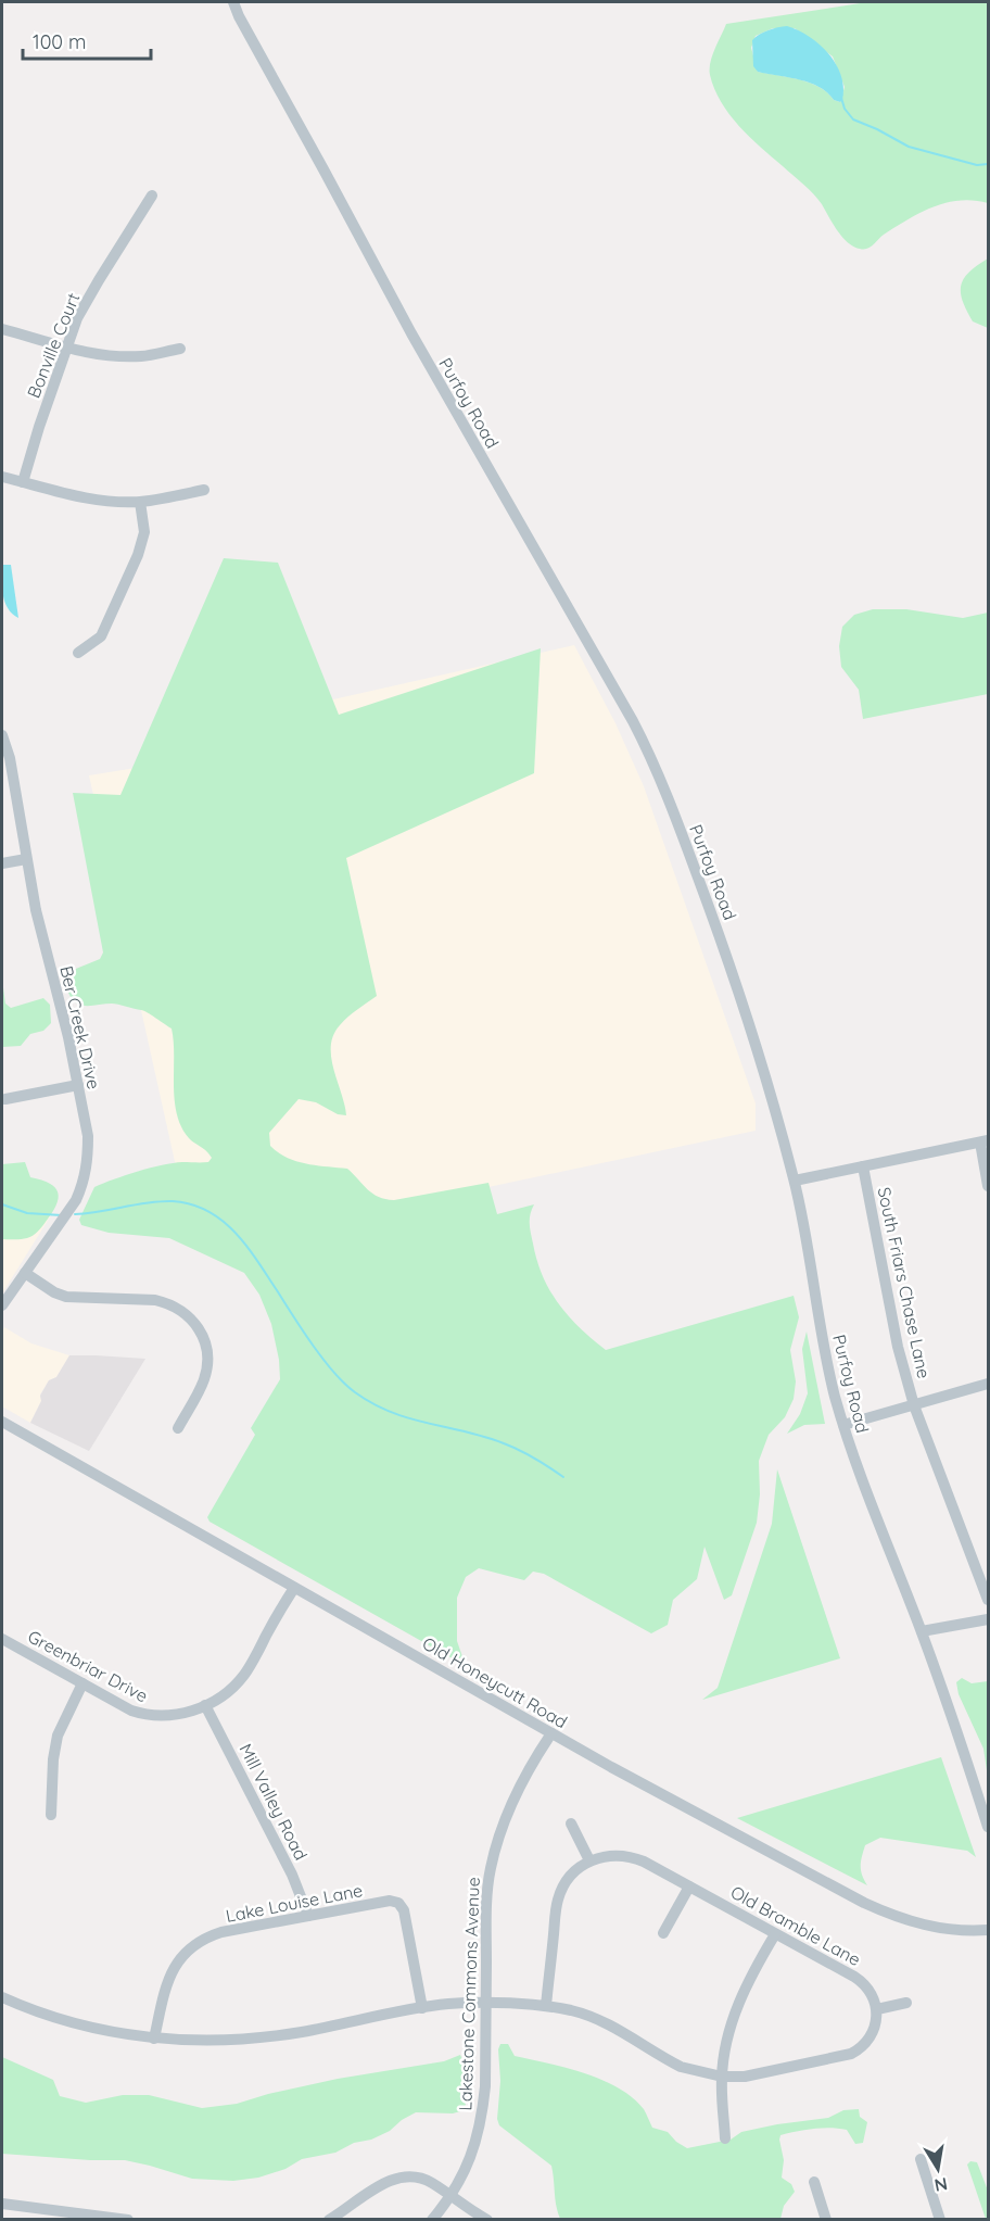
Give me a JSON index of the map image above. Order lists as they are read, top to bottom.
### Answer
{
  "streets": {
    "street": [
      "Bonville Court",
      "Purfoy Road",
      "Ber Creek Drive",
      "South Friars Chase Lane",
      "Greenbriar Drive",
      "Old Honeycutt Road",
      "Mill Valley Road",
      "Lake Louise Lane",
      "Old Bramble Lane",
      "Lakestone Commons Avenue"
    ]
  },
  "crossings": [
    ["Greenbriar Drive", "Old Honeycutt Road"],
    ["Greenbriar Drive", "Mill Valley Road"],
    ["Old Honeycutt Road", "Lakestone Commons Avenue"],
    ["Mill Valley Road", "Lake Louise Lane"]
  ],
  "scale_bar": "100 m",
  "north": "bottom"
}
